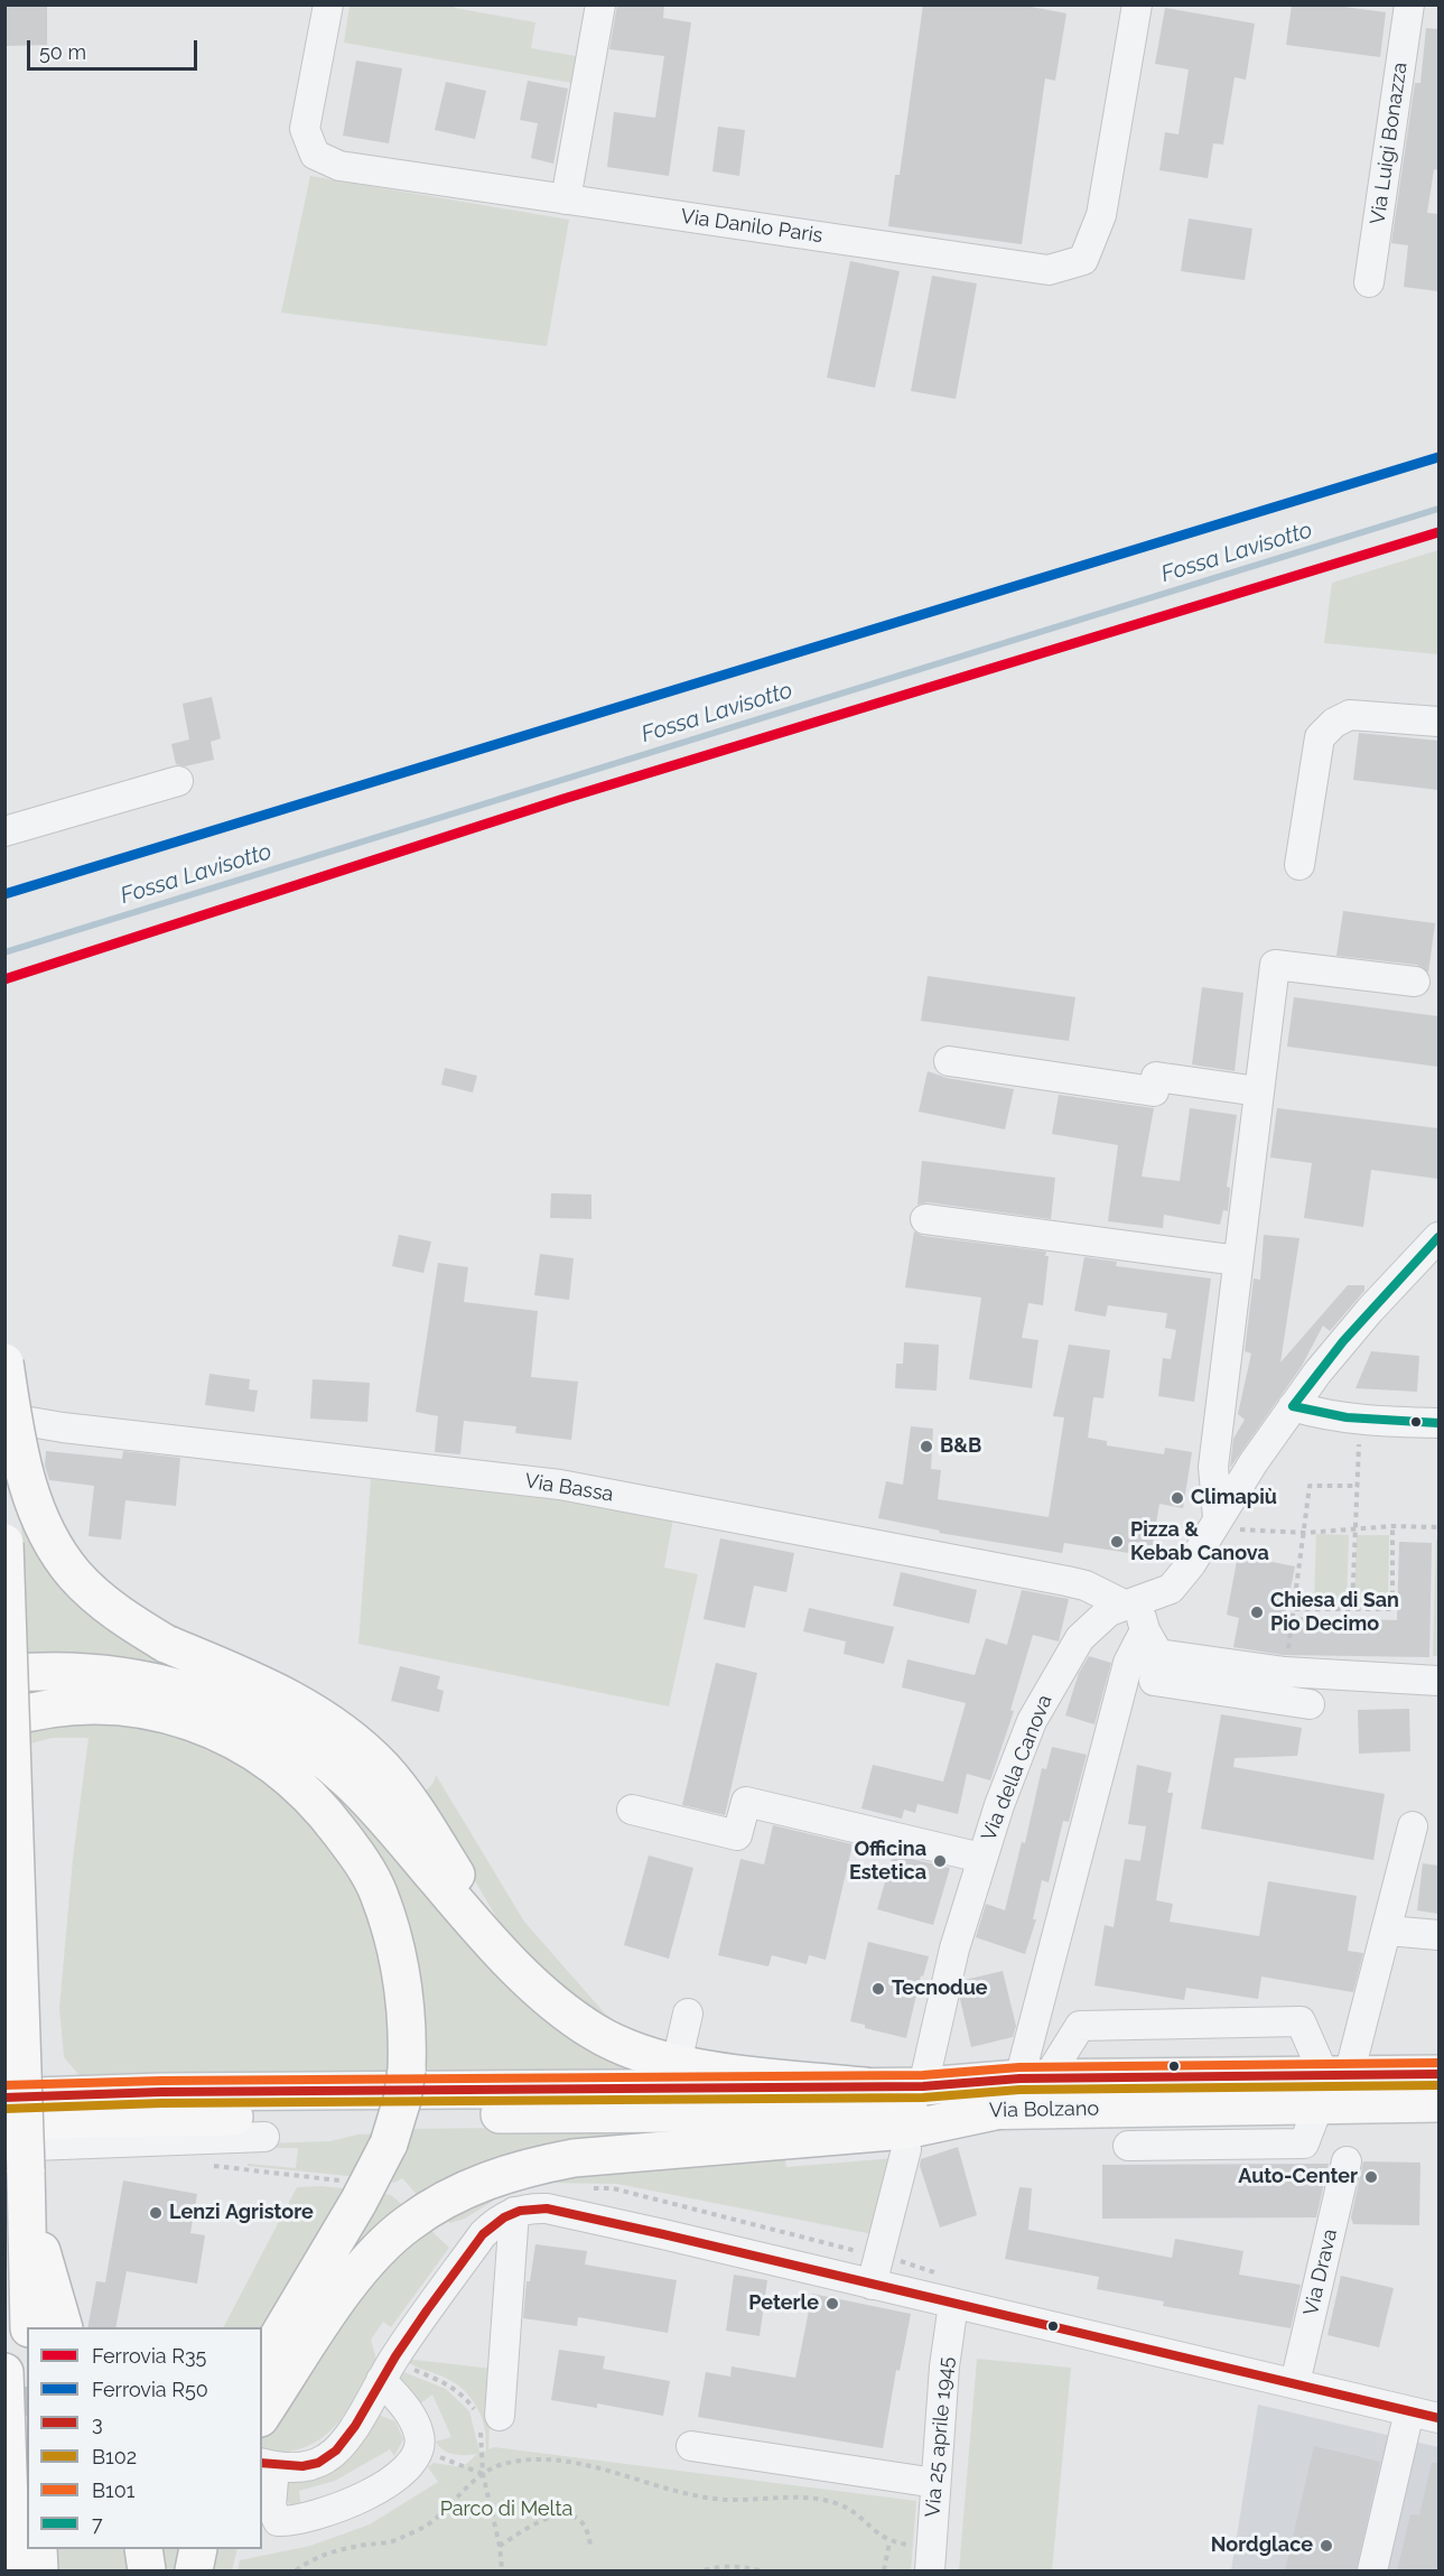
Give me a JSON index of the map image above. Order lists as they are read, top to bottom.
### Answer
{
  "streets": {
    "main road": ["Via Bolzano"],
    "street": [
      "Via Luigi Bonazza",
      "Via Danilo Paris",
      "Via Bassa",
      "Via della Canova",
      "Via Drava",
      "Via 25 aprile 1945"
    ]
  },
  "crossings": [
    ["Via Bassa", "Via della Canova"],
    ["Via della Canova", "Via Bolzano"]
  ],
  "water": ["Fossa Lavisotto"],
  "parks": ["Parco di Melta"],
  "places": [
    "B&B",
    "Climapiù",
    "Pizza & Kebab Canova",
    "Chiesa di San Pio Decimo",
    "Officina Estetica",
    "Tecnodue",
    "Auto-Center",
    "Lenzi Agristore",
    "Peterle",
    "Nordglace"
  ],
  "lines": [
    "rail line R50",
    "rail line R35",
    "transit line 7",
    "transit line B101",
    "transit line 3",
    "transit line B102"
  ],
  "legend": [
    "Ferrovia R35",
    "Ferrovia R50",
    "3",
    "B102",
    "B101",
    "7"
  ],
  "scale_bar": "50 m"
}
